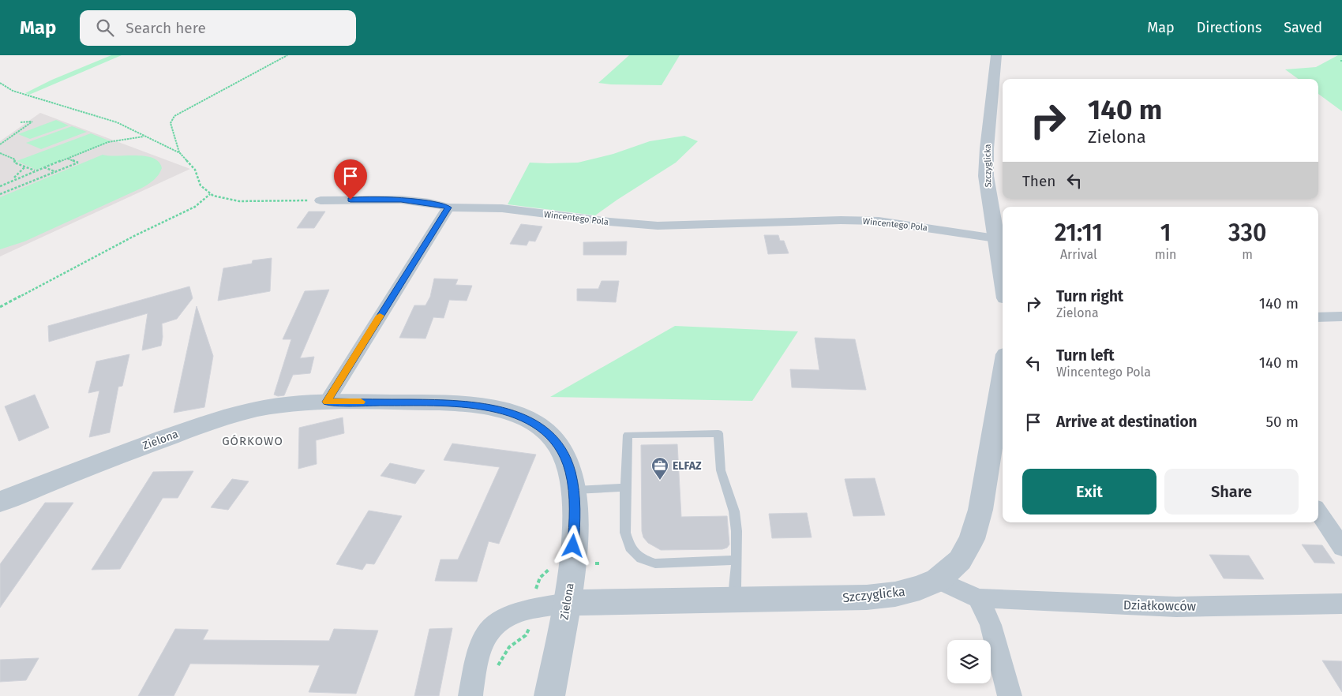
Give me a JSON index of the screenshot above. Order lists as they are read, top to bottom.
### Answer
{
  "streets": {
    "street": [
      "Szczyglicka",
      "Wincentego Pola",
      "Zielona",
      "Działkowców"
    ]
  },
  "crossings": [
    ["Szczyglicka", "Wincentego Pola"],
    ["Szczyglicka", "Zielona"]
  ],
  "districts": ["GÓRKOWO"],
  "places": {
    "office": ["ELFAZ"]
  },
  "page": {
    "header": "Map",
    "search": "Search here",
    "nav": ["Map", "Directions", "Saved"],
    "turn": ["140 m", "Zielona"],
    "then": "Then",
    "eta": [
      "21:11",
      "Arrival",
      "1",
      "min",
      "330",
      "m"
    ],
    "list": [
      {
        "name": "Turn right",
        "note": "Zielona",
        "value": "140 m"
      },
      {
        "name": "Turn left",
        "note": "Wincentego Pola",
        "value": "140 m"
      },
      {
        "name": "Arrive at destination",
        "value": "50 m"
      }
    ],
    "buttons": ["Exit", "Share"]
  }
}
